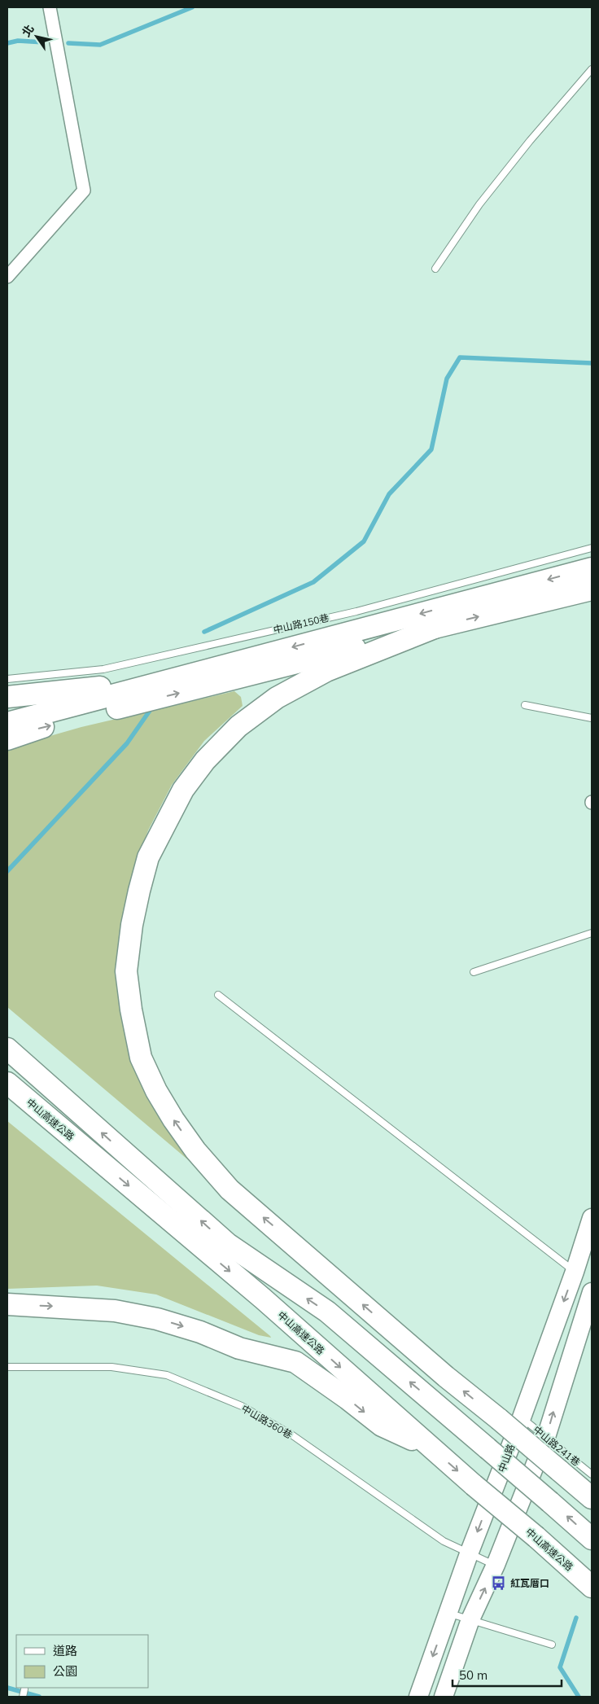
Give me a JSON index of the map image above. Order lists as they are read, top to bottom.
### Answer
{
  "streets": {
    "highway": ["中山高速公路"],
    "main road": ["中山路"],
    "lane": ["中山路150巷", "中山路360巷", "中山路241巷"]
  },
  "crossings": [
    ["中山路360巷", "中山路"],
    ["中山路241巷", "中山路"]
  ],
  "places": {
    "bus stop": ["紅瓦厝口"]
  },
  "legend": ["道路", "公園"],
  "scale_bar": "50 m",
  "north": "top left"
}
